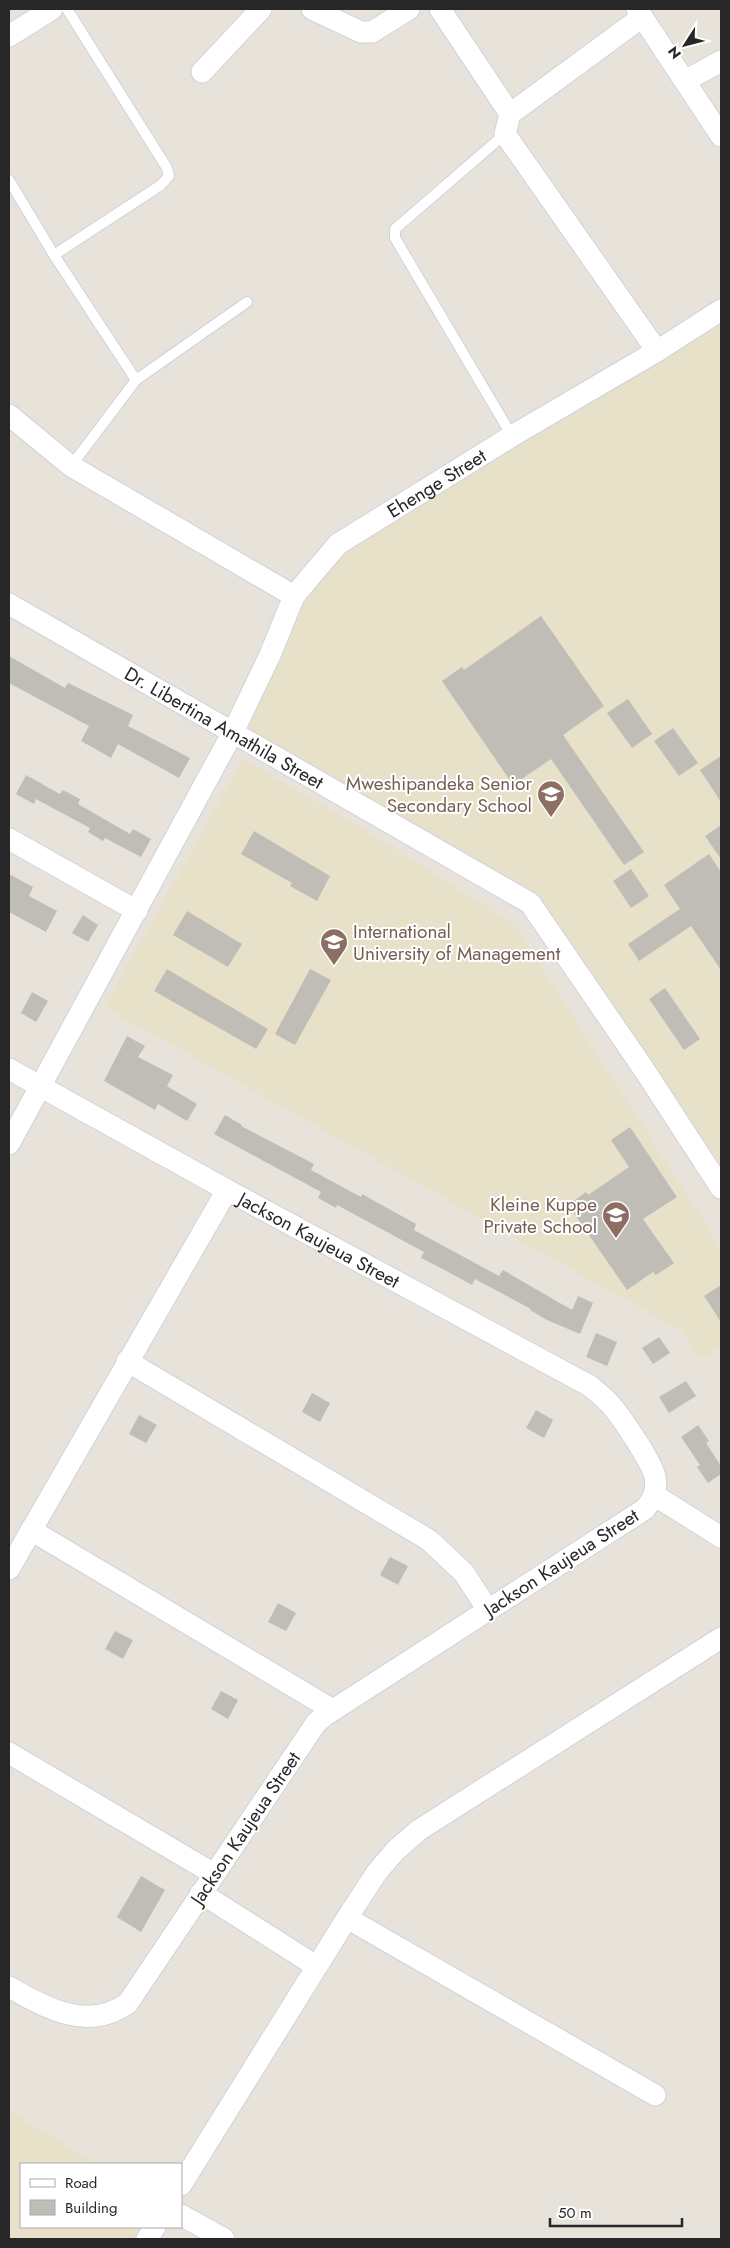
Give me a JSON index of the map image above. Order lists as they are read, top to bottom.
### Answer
{
  "streets": {
    "street": ["Ehenge Street", "Dr. Libertina Amathila Street", "Jackson Kaujeua Street"]
  },
  "crossings": [
    ["Ehenge Street", "Dr. Libertina Amathila Street"],
    ["Ehenge Street", "Jackson Kaujeua Street"]
  ],
  "places": {
    "school or university": ["Mweshipandeka Senior Secondary School", "International University of Management", "Kleine Kuppe Private School"]
  },
  "legend": ["Road", "Building"],
  "scale_bar": "50 m",
  "north": "bottom left"
}
